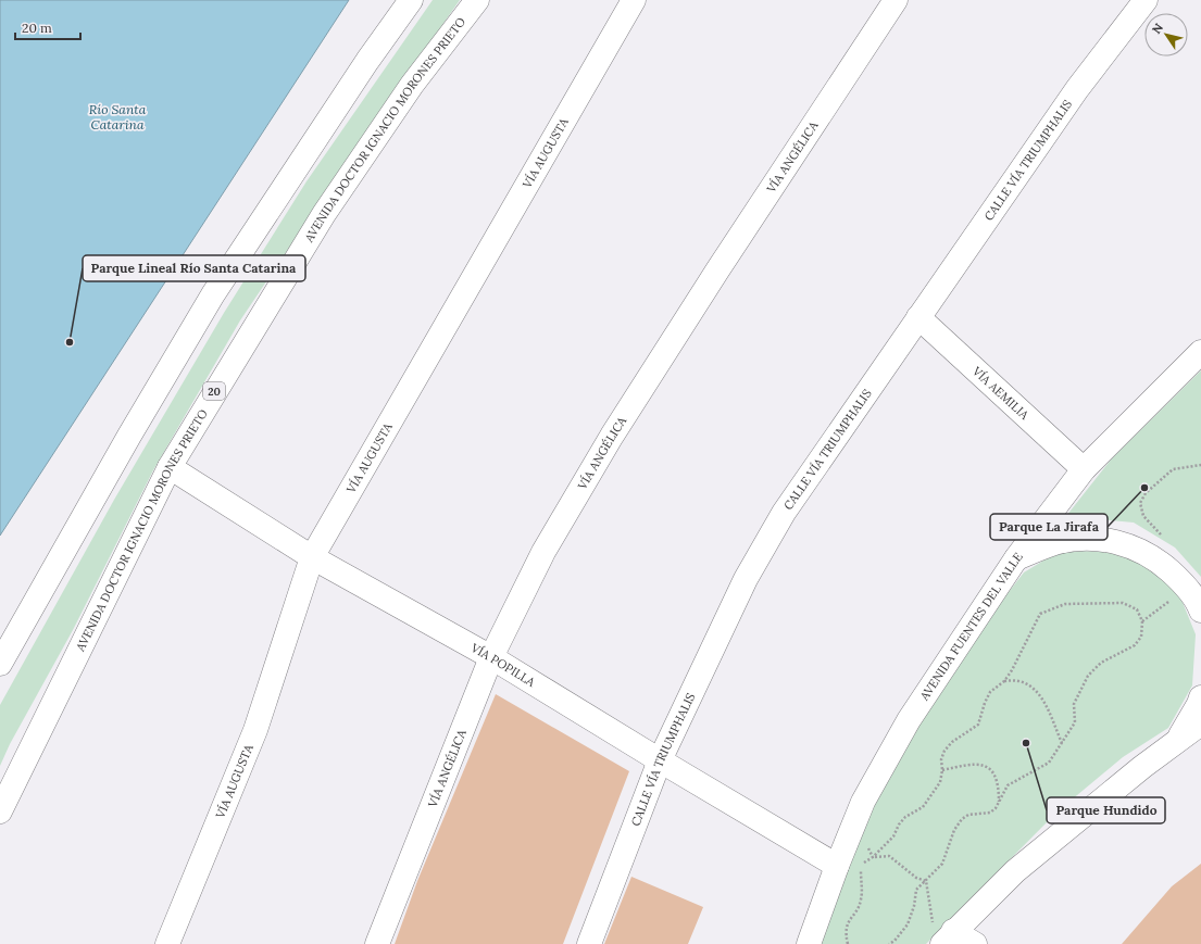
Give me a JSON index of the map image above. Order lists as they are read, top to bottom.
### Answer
{
  "streets": {
    "street": [
      "AVENIDA DOCTOR IGNACIO MORONES PRIETO",
      "VÍA AUGUSTA",
      "VÍA ANGÉLICA",
      "CALLE VÍA TRIUMPHALIS",
      "20",
      "VÍA AEMILIA",
      "AVENIDA FUENTES DEL VALLE",
      "VÍA POPILLA"
    ]
  },
  "crossings": [
    ["AVENIDA DOCTOR IGNACIO MORONES PRIETO", "VÍA POPILLA"],
    ["VÍA AUGUSTA", "VÍA POPILLA"],
    ["VÍA ANGÉLICA", "VÍA POPILLA"],
    ["CALLE VÍA TRIUMPHALIS", "VÍA AEMILIA"],
    ["CALLE VÍA TRIUMPHALIS", "VÍA POPILLA"],
    ["VÍA AEMILIA", "AVENIDA FUENTES DEL VALLE"],
    ["AVENIDA FUENTES DEL VALLE", "VÍA POPILLA"]
  ],
  "water": ["Río Santa Catarina"],
  "places": ["Parque Lineal Río Santa Catarina", "Parque La Jirafa", "Parque Hundido"],
  "scale_bar": "20 m",
  "north": "top left"
}
